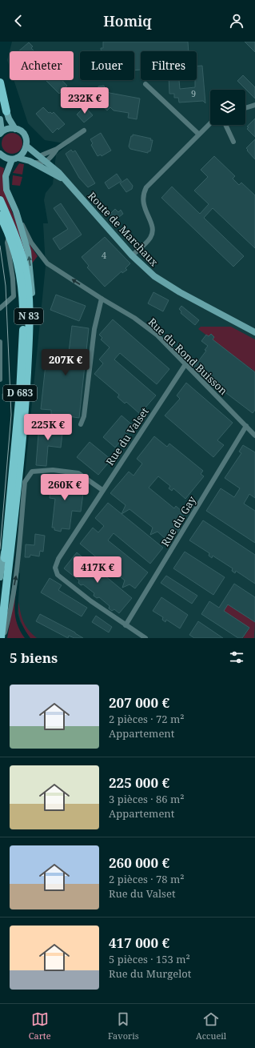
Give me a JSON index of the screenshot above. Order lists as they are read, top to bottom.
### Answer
{
  "streets": {
    "main road": ["Route de Marchaux", "N 83", "D 683"],
    "street": ["Rue du Rond Buisson", "Rue du Valset", "Rue du Gay"]
  },
  "crossings": [
    ["Route de Marchaux", "D 683"],
    ["N 83", "D 683"],
    ["Rue du Rond Buisson", "D 683"],
    ["Rue du Rond Buisson", "Rue du Valset"],
    ["Rue du Rond Buisson", "Rue du Gay"],
    ["Rue du Valset", "Rue du Gay"]
  ],
  "one_way": ["Rue du Rond Buisson"],
  "house_numbers": ["9", "4"],
  "page": {
    "header": "Homiq",
    "chip": ["Acheter", "Louer", "Filtres"],
    "price": [
      "232K €",
      "207K €",
      "225K €",
      "260K €",
      "417K €"
    ],
    "heading": "5 biens",
    "list": [
      {
        "name": "207 000 €",
        "note": "2 pièces · 72 m² · Appartement"
      },
      {
        "name": "225 000 €",
        "note": "3 pièces · 86 m² · Appartement"
      },
      {
        "name": "260 000 €",
        "note": "2 pièces · 78 m² · Rue du Valset"
      },
      {
        "name": "417 000 €",
        "note": "5 pièces · 153 m² · Rue du Murgelot"
      }
    ],
    "tabs": ["Carte", "Favoris", "Accueil"]
  }
}
